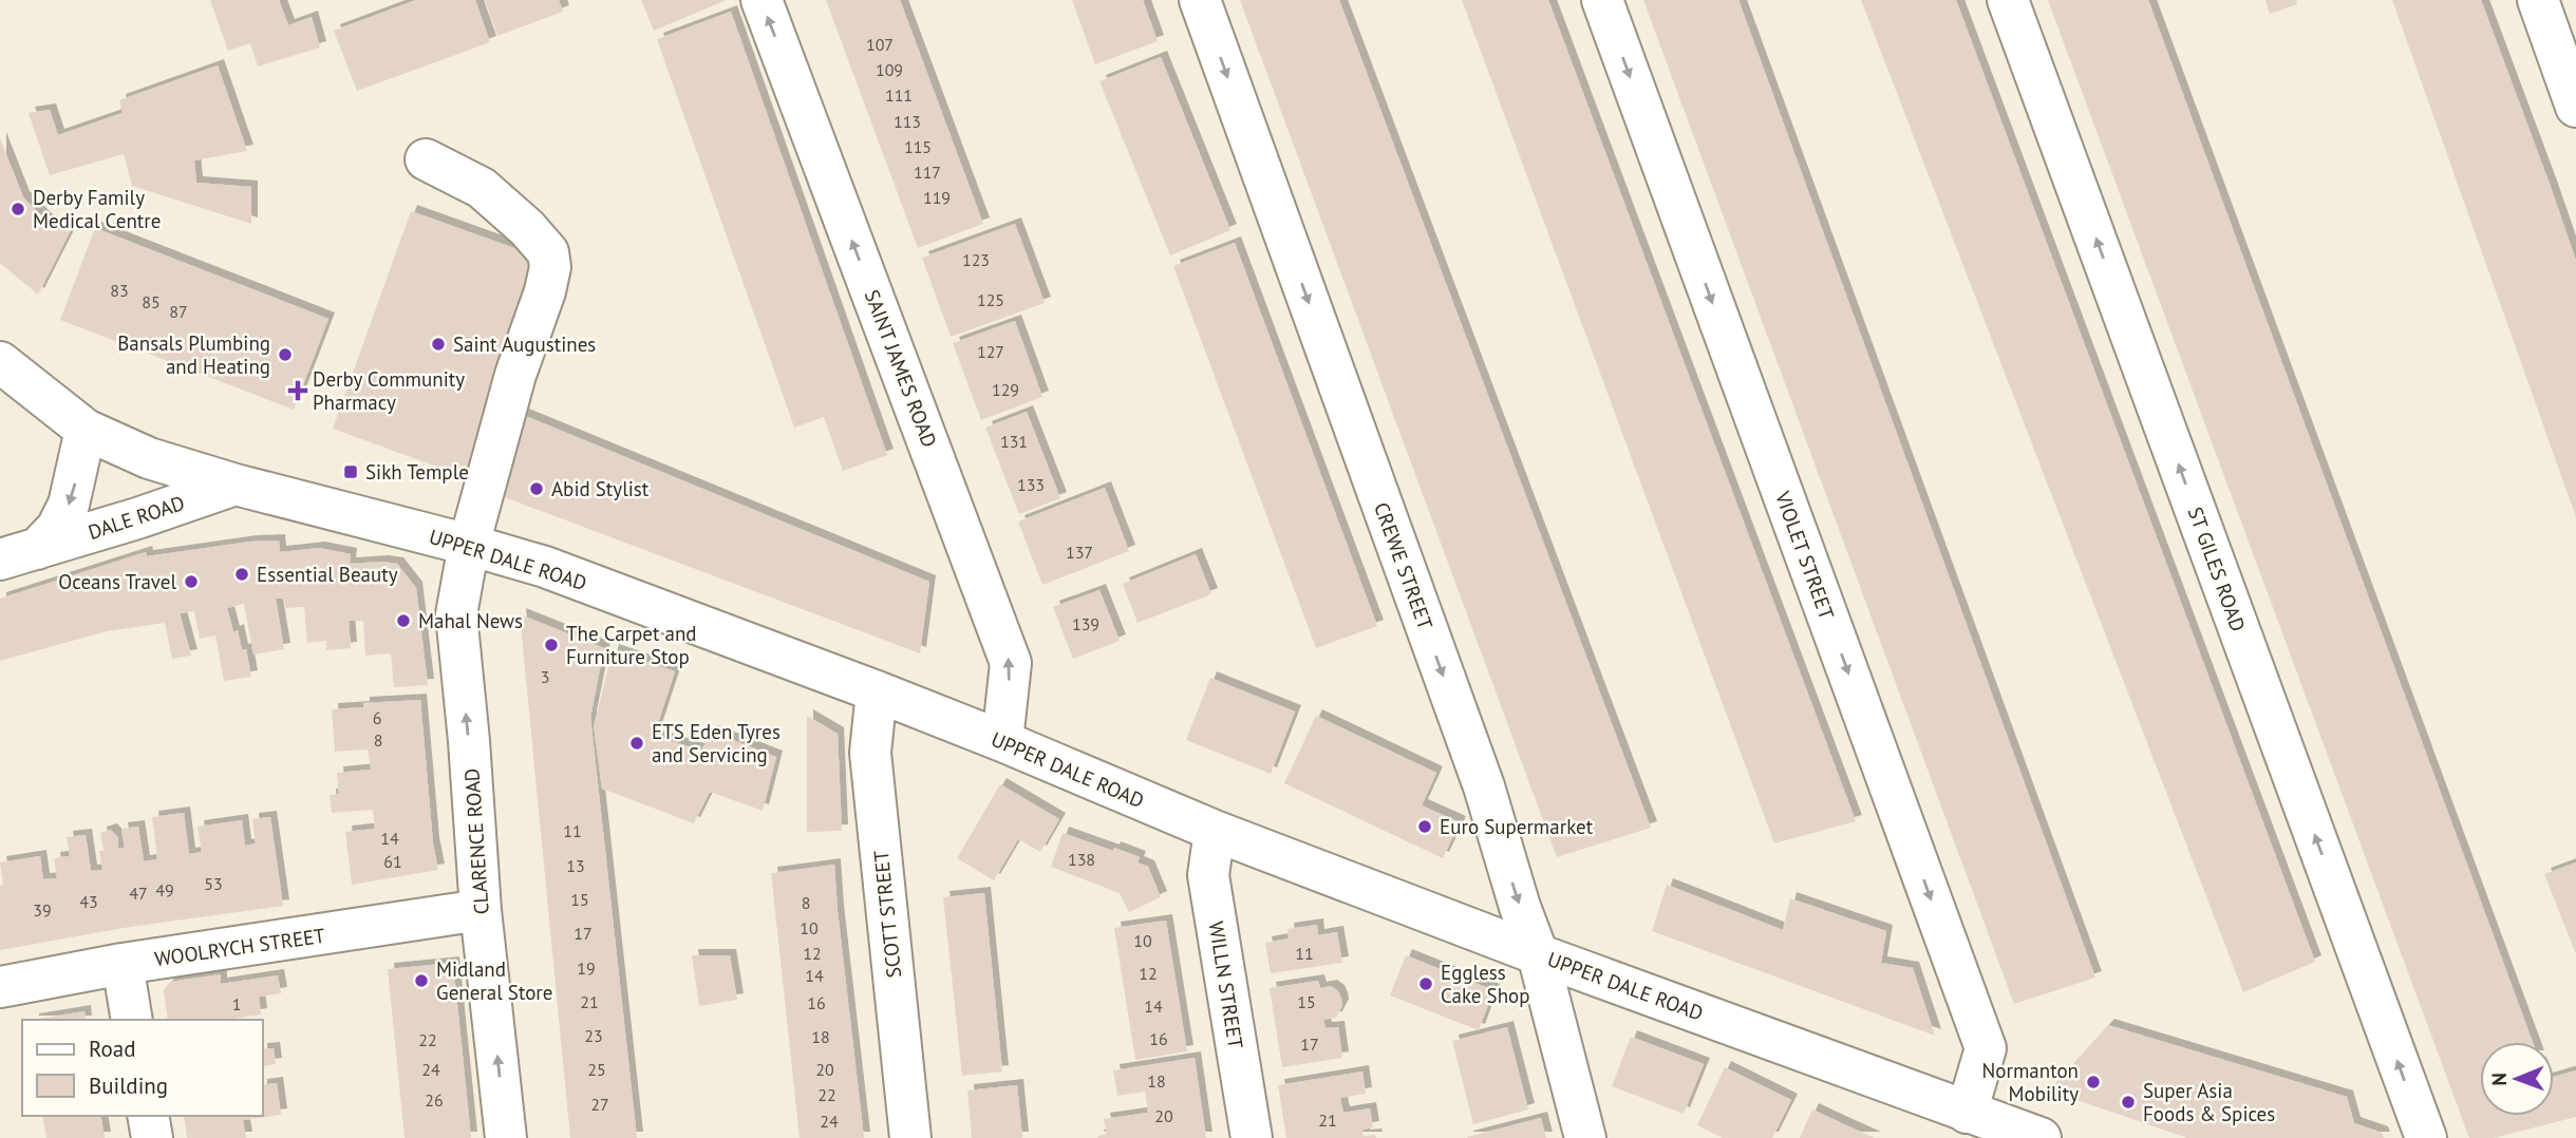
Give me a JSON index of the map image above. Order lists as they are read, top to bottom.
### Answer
{
  "streets": {
    "street": [
      "SAINT JAMES ROAD",
      "DALE ROAD",
      "VIOLET STREET",
      "UPPER DALE ROAD",
      "CREWE STREET",
      "ST GILES ROAD",
      "CLARENCE ROAD",
      "SCOTT STREET",
      "WOOLRYCH STREET",
      "WILLN STREET"
    ]
  },
  "crossings": [
    ["SAINT JAMES ROAD", "UPPER DALE ROAD"],
    ["DALE ROAD", "UPPER DALE ROAD"],
    ["VIOLET STREET", "UPPER DALE ROAD"],
    ["UPPER DALE ROAD", "CREWE STREET"],
    ["UPPER DALE ROAD", "CLARENCE ROAD"],
    ["UPPER DALE ROAD", "SCOTT STREET"],
    ["UPPER DALE ROAD", "WILLN STREET"],
    ["CLARENCE ROAD", "WOOLRYCH STREET"]
  ],
  "one_way": [
    "SAINT JAMES ROAD",
    "DALE ROAD",
    "VIOLET STREET",
    "CREWE STREET",
    "ST GILES ROAD",
    "CLARENCE ROAD"
  ],
  "places": {
    "other": [
      "Derby Family Medical Centre",
      "Saint Augustines",
      "Bansals Plumbing and Heating",
      "Abid Stylist",
      "Essential Beauty",
      "Oceans Travel",
      "Mahal News",
      "The Carpet and Furniture Stop",
      "ETS Eden Tyres and Servicing",
      "Euro Supermarket",
      "Midland General Store",
      "Eggless Cake Shop",
      "Normanton Mobility",
      "Super Asia Foods & Spices"
    ],
    "health": ["Derby Community Pharmacy"],
    "transit": ["Sikh Temple"]
  },
  "house_numbers": [
    "107",
    "109",
    "111",
    "113",
    "115",
    "117",
    "119",
    "123",
    "83",
    "125",
    "85",
    "87",
    "127",
    "129",
    "131",
    "133",
    "137",
    "139",
    "3",
    "6",
    "8",
    "11",
    "14",
    "138",
    "61",
    "13",
    "53",
    "49",
    "47",
    "15",
    "43",
    "8",
    "39",
    "10",
    "17",
    "10",
    "12",
    "11",
    "19",
    "12",
    "14",
    "21",
    "15",
    "16",
    "1",
    "14",
    "23",
    "18",
    "16",
    "22",
    "17",
    "24",
    "25",
    "20",
    "18",
    "22",
    "26",
    "27",
    "20",
    "21",
    "24"
  ],
  "legend": ["Road", "Building"],
  "north": "left"
}
